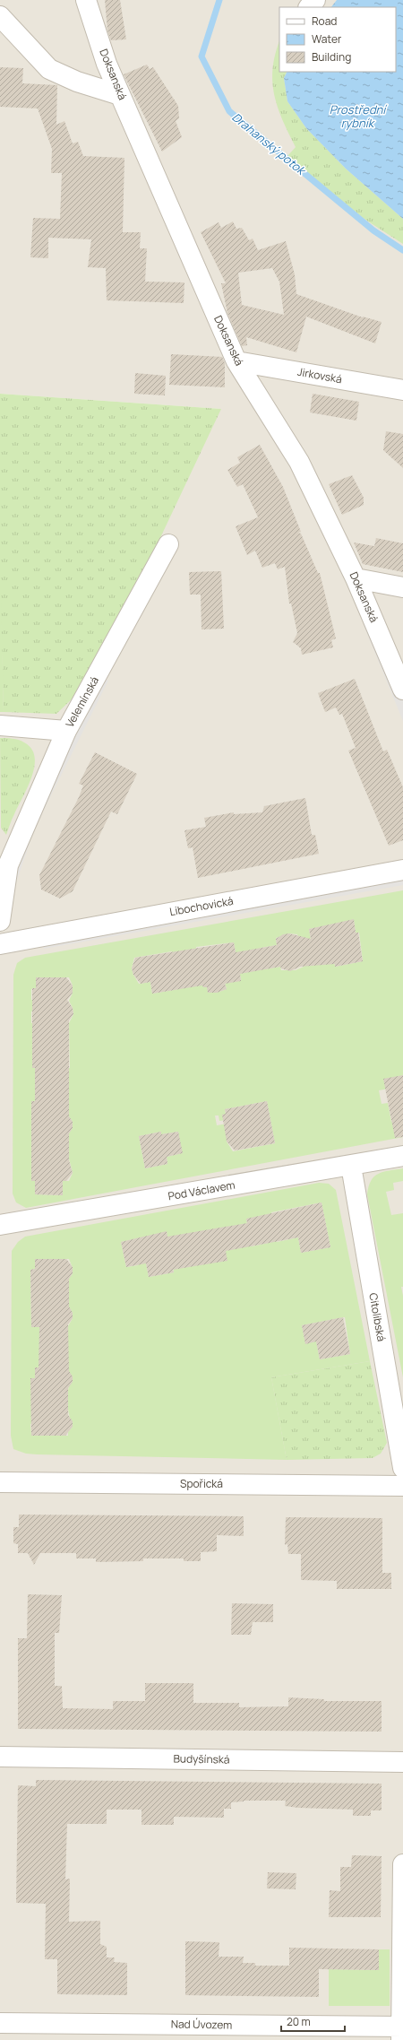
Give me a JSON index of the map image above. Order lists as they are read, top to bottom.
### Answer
{
  "streets": {
    "street": [
      "Doksanská",
      "Jirkovská",
      "Velemínská",
      "Libochovická",
      "Pod Václavem",
      "Citolibská",
      "Spořická",
      "Budyšínská",
      "Nad Úvozem"
    ]
  },
  "crossings": [
    ["Doksanská", "Jirkovská"],
    ["Pod Václavem", "Citolibská"]
  ],
  "water": ["Prostřední rybník", "Drahanský potok"],
  "legend": ["Road", "Water", "Building"],
  "scale_bar": "20 m"
}
